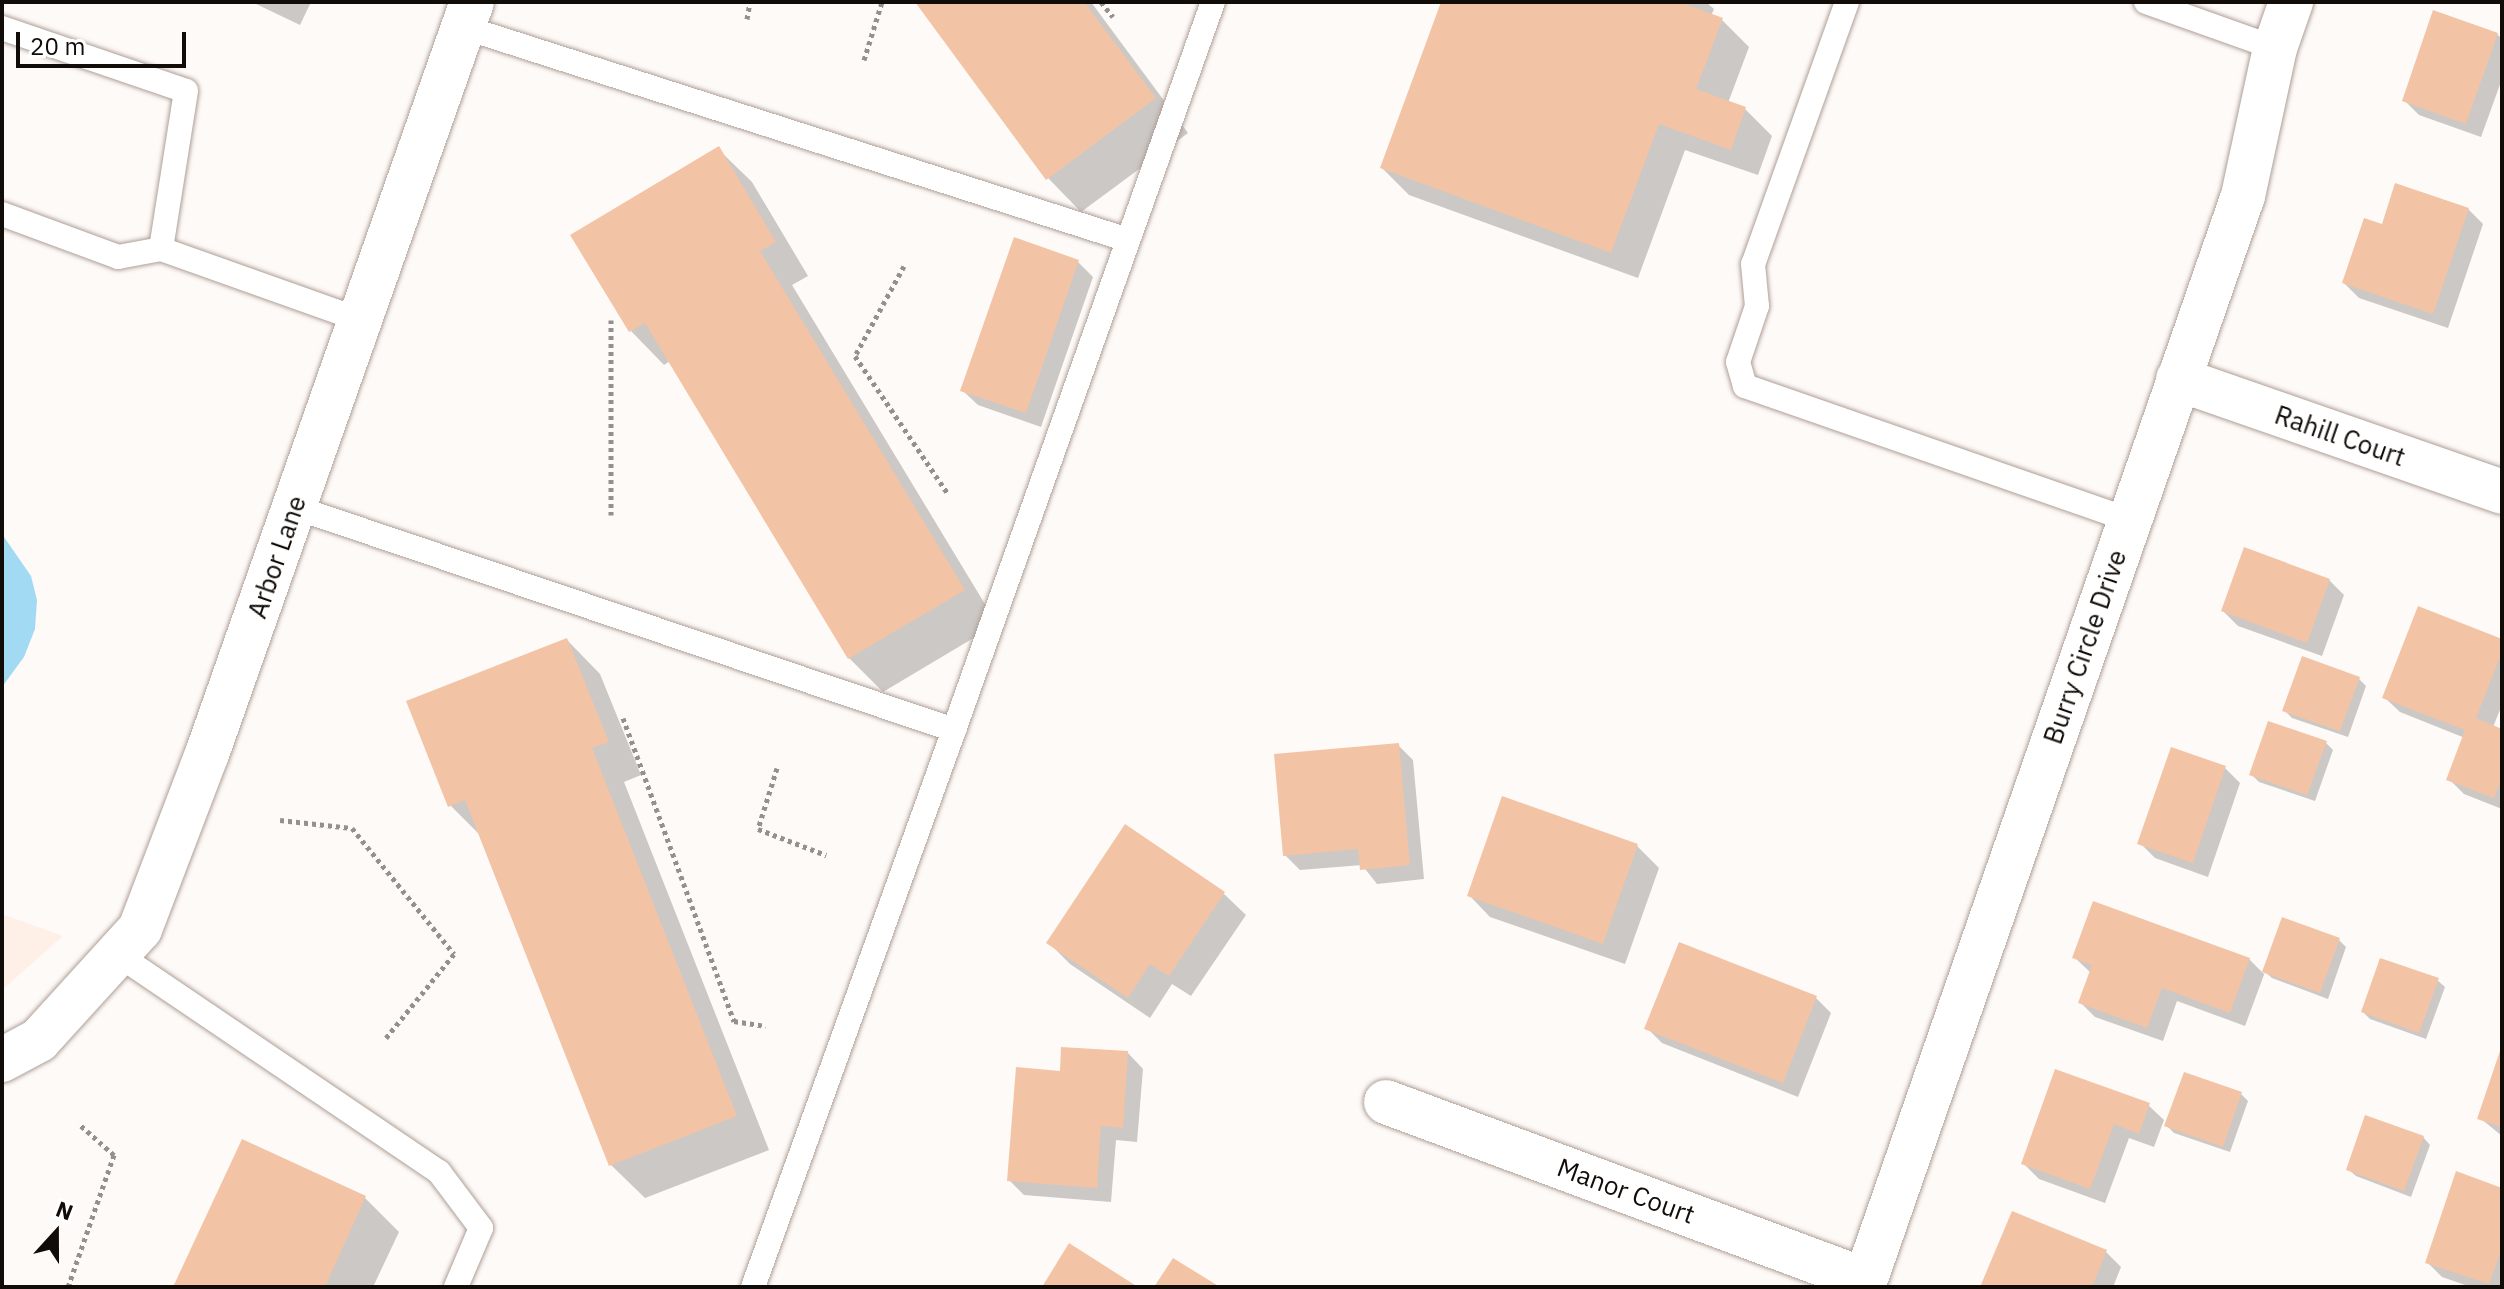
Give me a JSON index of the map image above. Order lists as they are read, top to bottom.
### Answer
{
  "streets": {
    "street": [
      "Rahill Court",
      "Arbor Lane",
      "Burry Circle Drive",
      "Manor Court"
    ]
  },
  "crossings": [
    ["Rahill Court", "Burry Circle Drive"],
    ["Burry Circle Drive", "Manor Court"]
  ],
  "scale_bar": "20 m",
  "north": "top"
}
